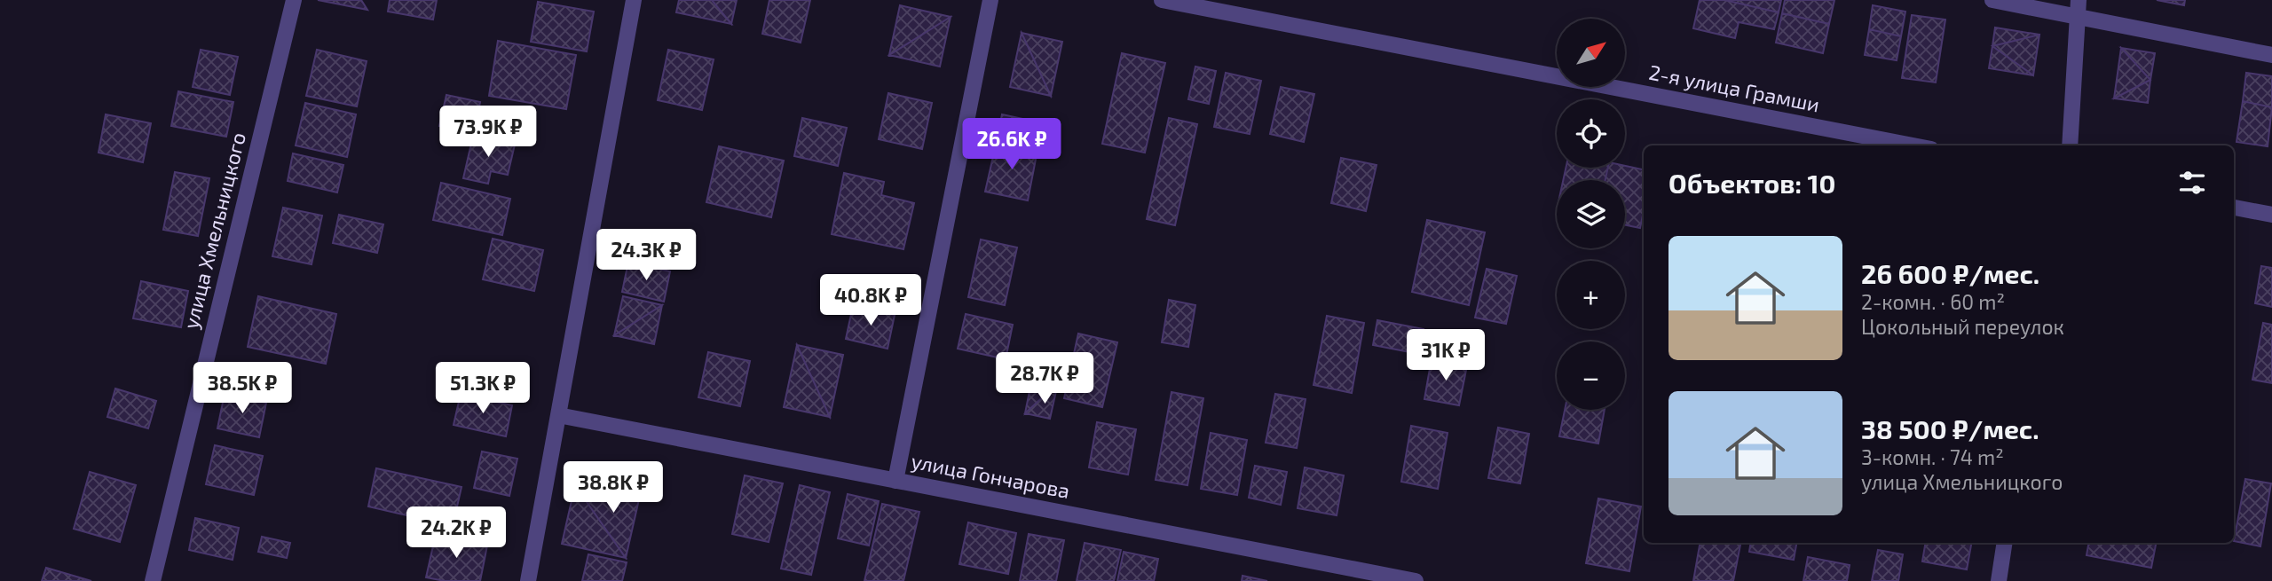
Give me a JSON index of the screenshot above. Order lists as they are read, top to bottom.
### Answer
{
  "streets": {
    "street": ["2-я улица Грамши", "улица Хмельницкого", "улица Гончарова"]
  },
  "north": "top right",
  "page": {
    "map_buttons": ["+", "−"],
    "price": [
      "73.9K ₽",
      "26.6K ₽",
      "24.3K ₽",
      "40.8K ₽",
      "31K ₽",
      "28.7K ₽",
      "38.5K ₽",
      "51.3K ₽",
      "38.8K ₽",
      "24.2K ₽"
    ],
    "heading": "Объектов: 10",
    "list": [
      {
        "name": "26 600 ₽/мес.",
        "note": "2-комн. · 60 m² · Цокольный переулок"
      },
      {
        "name": "38 500 ₽/мес.",
        "note": "3-комн. · 74 m² · улица Хмельницкого"
      }
    ]
  }
}
